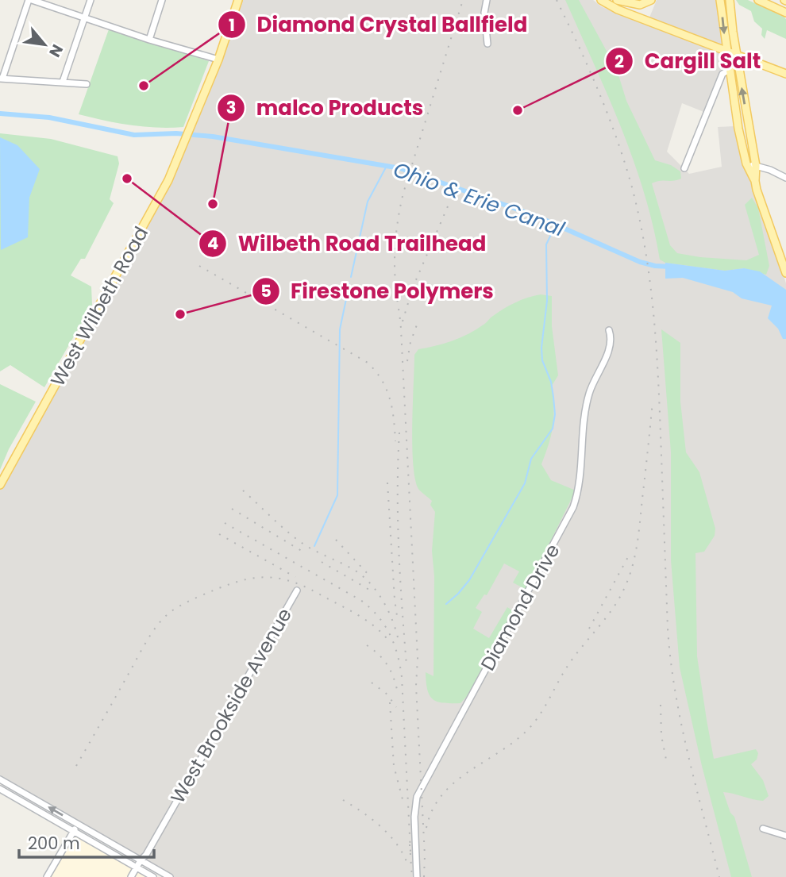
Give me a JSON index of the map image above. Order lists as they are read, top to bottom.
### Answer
{
  "streets": {
    "main road": ["West Wilbeth Road"],
    "street": ["Diamond Drive", "West Brookside Avenue"]
  },
  "water": ["Ohio & Erie Canal"],
  "places": [
    "Diamond Crystal Ballfield",
    "Cargill Salt",
    "Wilbeth Road Trailhead",
    "malco Products",
    "Firestone Polymers"
  ],
  "scale_bar": "200 m",
  "north": "bottom right"
}
